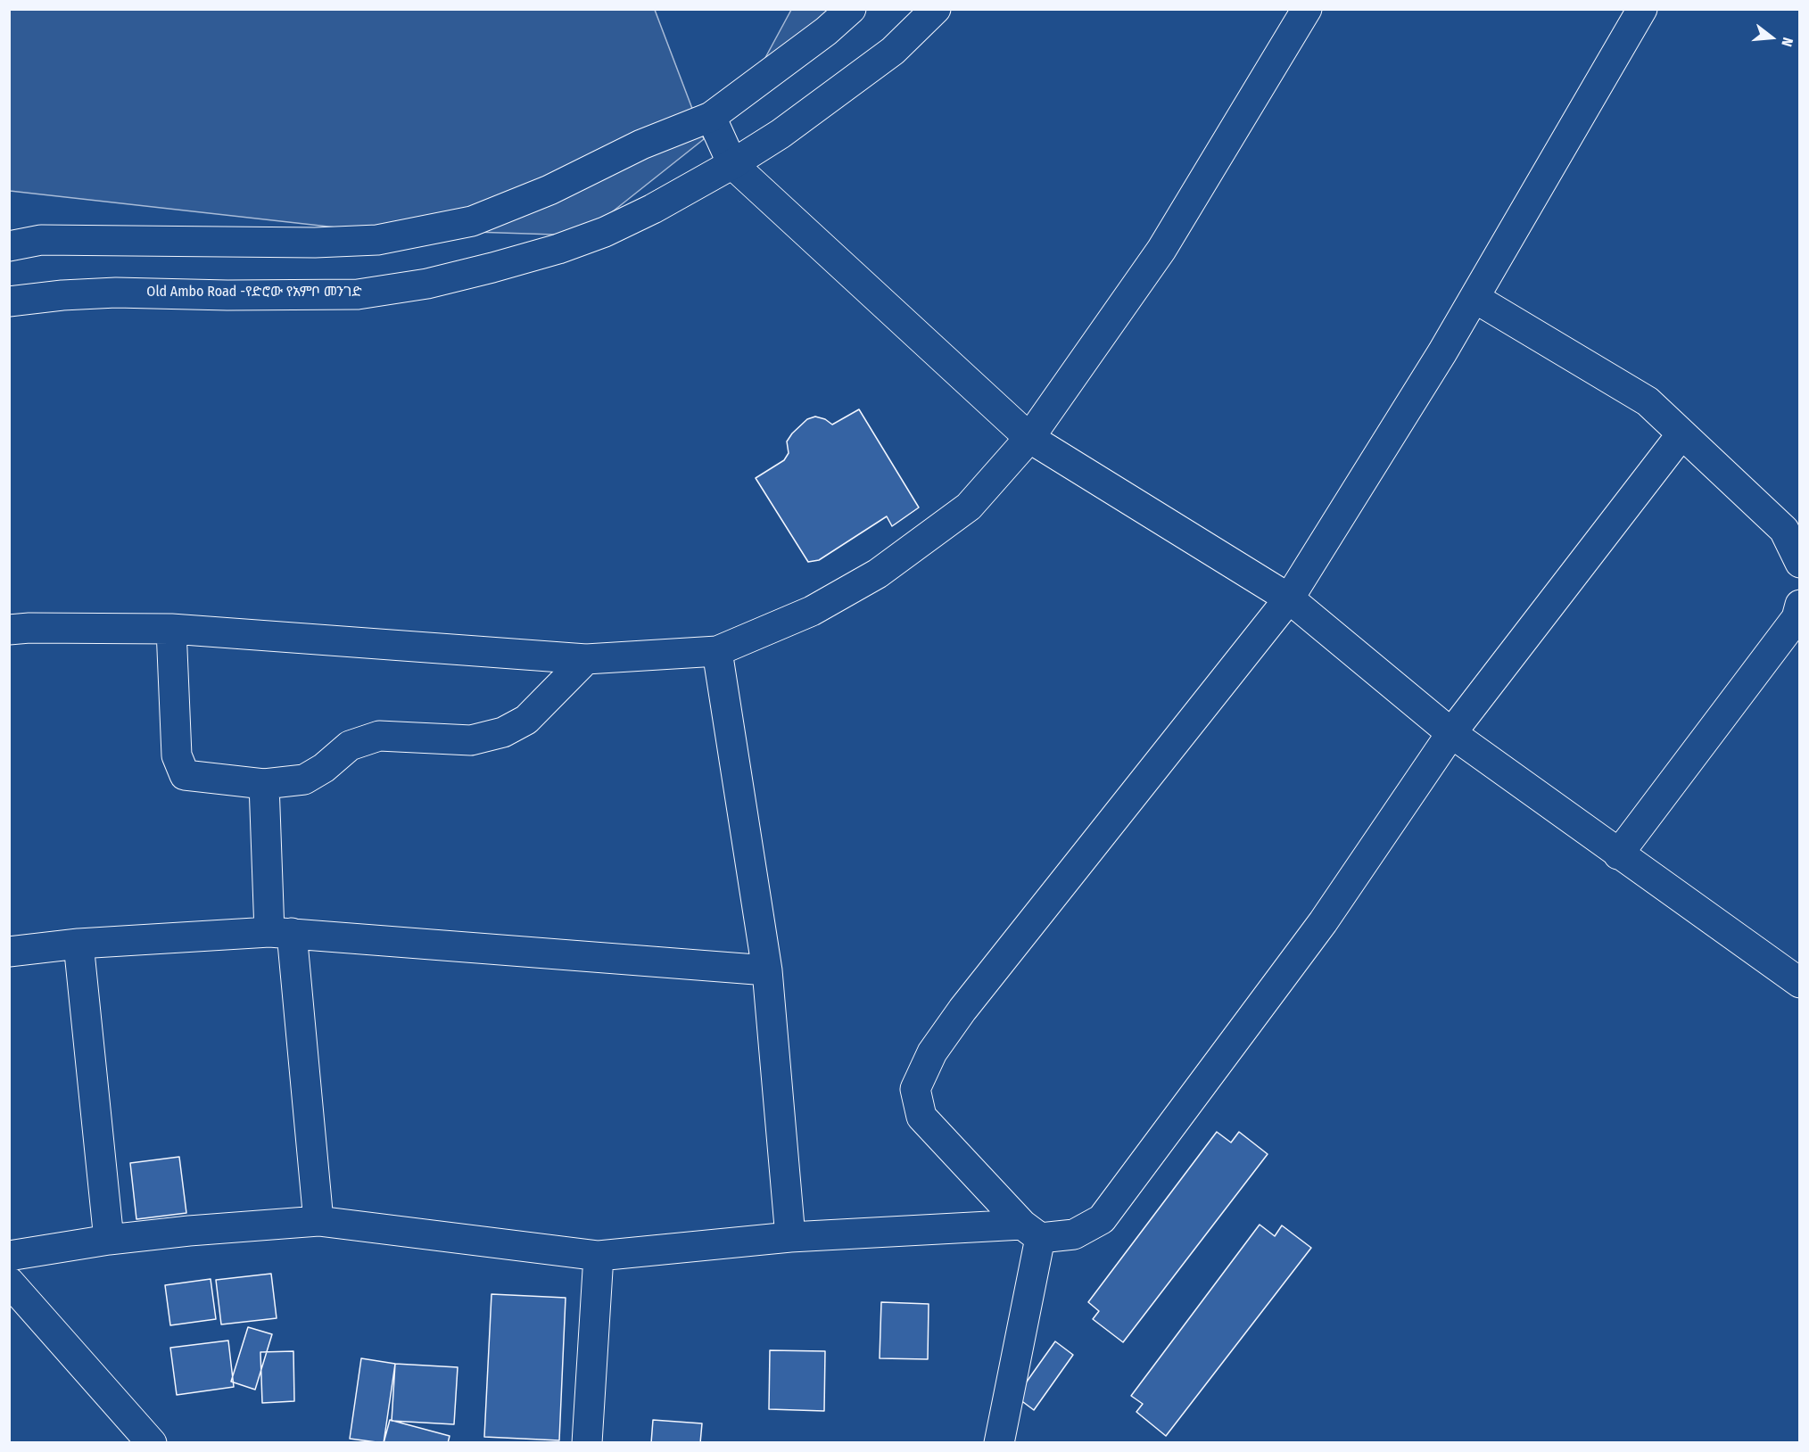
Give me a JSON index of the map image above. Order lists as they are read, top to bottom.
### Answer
{
  "streets": {
    "street": ["Old Ambo Road -የድሮው የአምቦ መንገድ"]
  },
  "north": "right"
}
